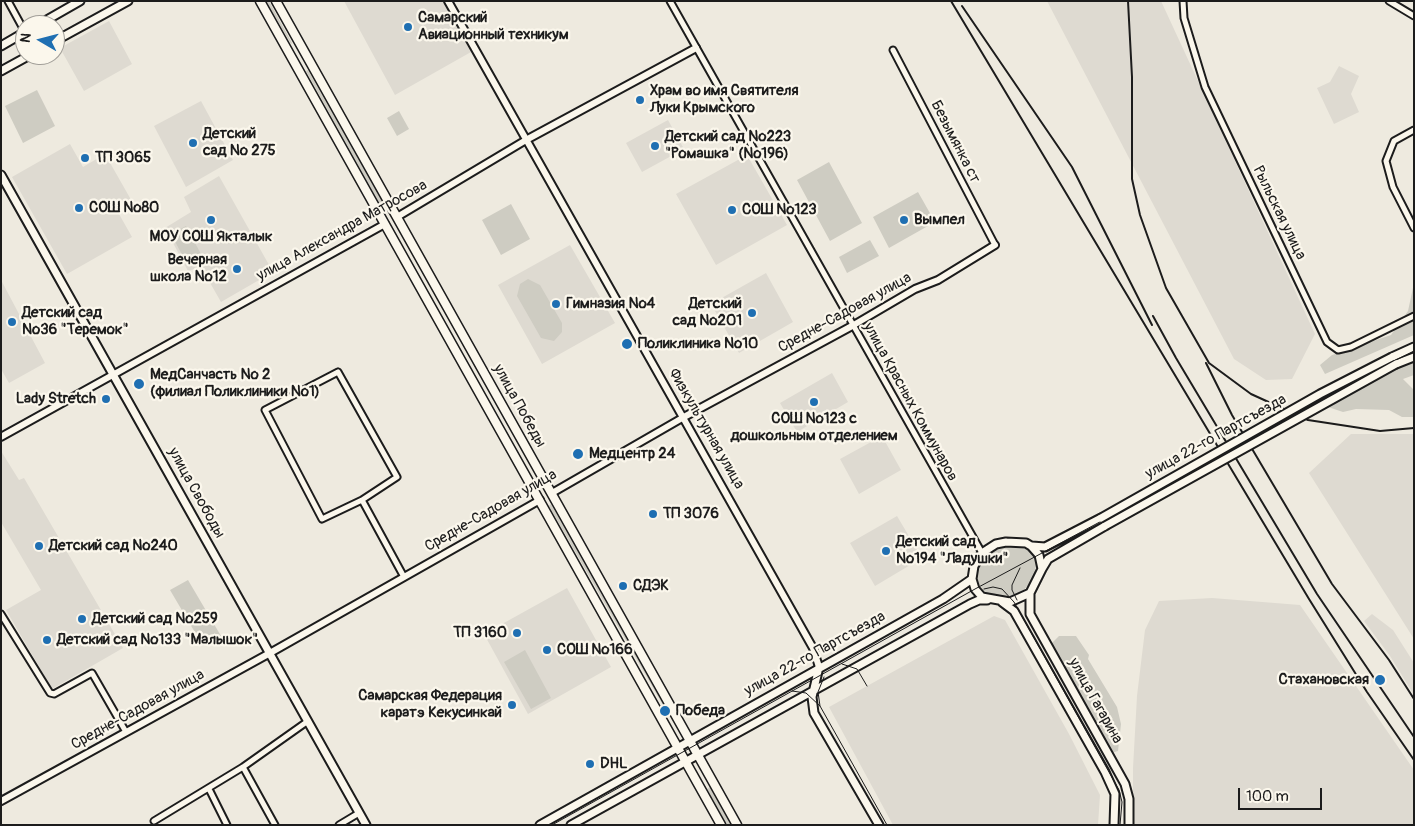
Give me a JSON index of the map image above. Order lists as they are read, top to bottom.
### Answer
{
  "streets": {
    "main road": [
      "улица Александра Матросова",
      "Средне-Садовая улица",
      "улица Победы",
      "улица 22-го Партсъезда",
      "улица Свободы",
      "улица Гагарина"
    ],
    "street": [
      "Безымянка ст",
      "Рыльская улица",
      "улица Красных Коммунаров",
      "Физкультурная улица"
    ]
  },
  "crossings": [
    ["Безымянка ст", "Средне-Садовая улица"],
    ["улица Александра Матросова", "улица Красных Коммунаров"],
    ["улица Александра Матросова", "улица Победы"],
    ["улица Александра Матросова", "Физкультурная улица"],
    ["улица Александра Матросова", "улица Свободы"],
    ["Средне-Садовая улица", "улица Красных Коммунаров"],
    ["Средне-Садовая улица", "улица Победы"],
    ["Средне-Садовая улица", "Физкультурная улица"],
    ["Средне-Садовая улица", "улица Свободы"],
    ["улица Красных Коммунаров", "улица 22-го Партсъезда"],
    ["улица Красных Коммунаров", "улица Гагарина"],
    ["улица Победы", "улица 22-го Партсъезда"],
    ["Физкультурная улица", "улица 22-го Партсъезда"],
    ["улица 22-го Партсъезда", "улица Гагарина"]
  ],
  "places": [
    "Самарский Авиационный техникум",
    "Храм во имя Святителя Луки Крымского",
    "Детский сад № 275",
    "Детский сад №223 \"Ромашка\" (№196)",
    "ТП 3065",
    "СОШ №80",
    "СОШ №123",
    "МОУ СОШ Якталык",
    "Вымпел",
    "Вечерная школа №12",
    "Гимназия №4",
    "Детский сад №201",
    "Детский сад №36 \"Теремок\"",
    "Поликлиника №10",
    "МедСанчасть № 2 (филиал Поликлиники №1)",
    "Lady Stretch",
    "СОШ №123 с дошкольным отделением",
    "Медцентр 24",
    "ТП 3076",
    "Детский сад №240",
    "Детский сад №194 \"Ладушки\"",
    "СДЭК",
    "Детский сад №259",
    "ТП 3160",
    "Детский сад №133 \"Малышок\"",
    "СОШ №166",
    "Стахановская",
    "Самарская Федерация каратэ Кекусинкай",
    "Победа",
    "DHL"
  ],
  "scale_bar": "100 m",
  "north": "left"
}
